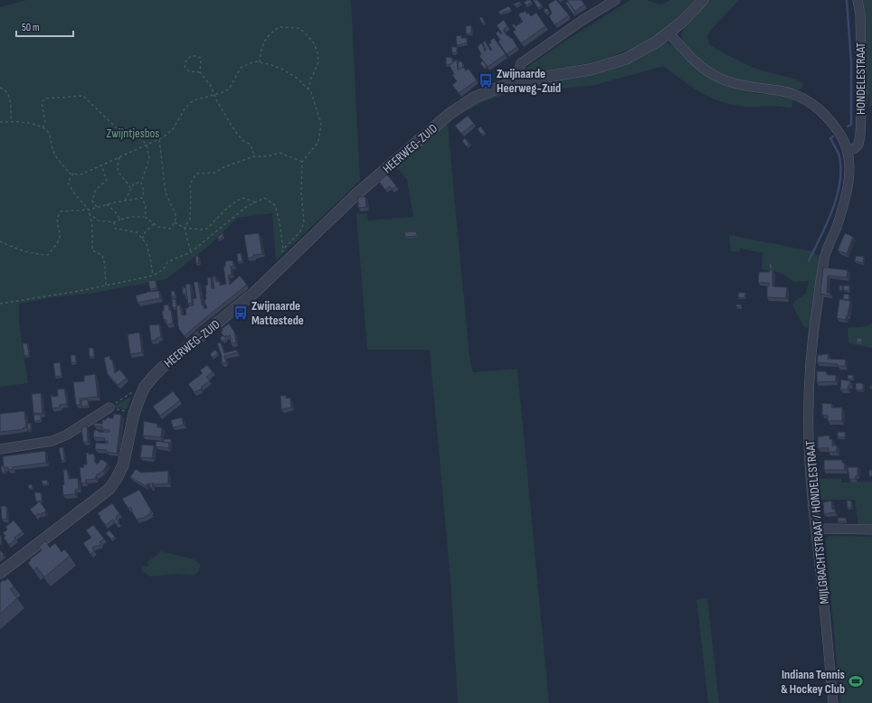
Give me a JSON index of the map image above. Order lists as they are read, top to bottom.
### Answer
{
  "streets": {
    "street": ["HONDELESTRAAT", "HEERWEG-ZUID", "MIJLGRACHTSTRAAT / HONDELESTRAAT"]
  },
  "crossings": [
    ["HONDELESTRAAT", "MIJLGRACHTSTRAAT / HONDELESTRAAT"],
    ["HEERWEG-ZUID", "MIJLGRACHTSTRAAT / HONDELESTRAAT"]
  ],
  "parks": ["Zwijntjesbos"],
  "places": {
    "bus stop": ["Zwijnaarde Heerweg-Zuid", "Zwijnaarde Mattestede"],
    "sports": ["Indiana Tennis & Hockey Club"]
  },
  "scale_bar": "50 m"
}
